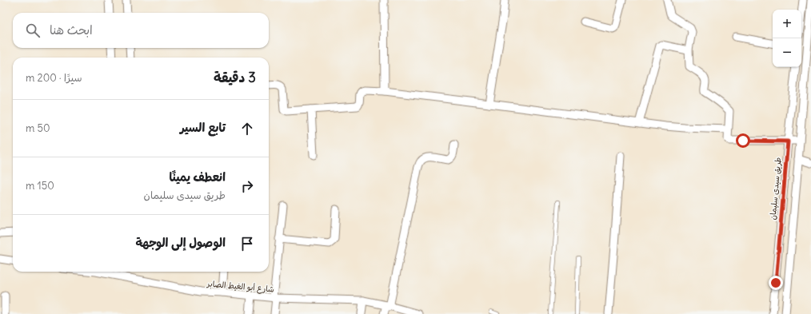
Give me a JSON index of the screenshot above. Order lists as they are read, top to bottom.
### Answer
{
  "streets": {
    "street": ["طريق سيدى سليمان", "شارع أبو الغيط الصابر"]
  },
  "page": {
    "map_buttons": ["+", "−"],
    "search": "ابحث هنا",
    "heading": ["3 دقيقة", "سيرًا · 200 m"],
    "list": [
      ["تابع السير", "50 m"],
      ["انعطف يمينًا", "طريق سيدى سليمان", "150 m"],
      "الوصول إلى الوجهة"
    ]
  }
}
